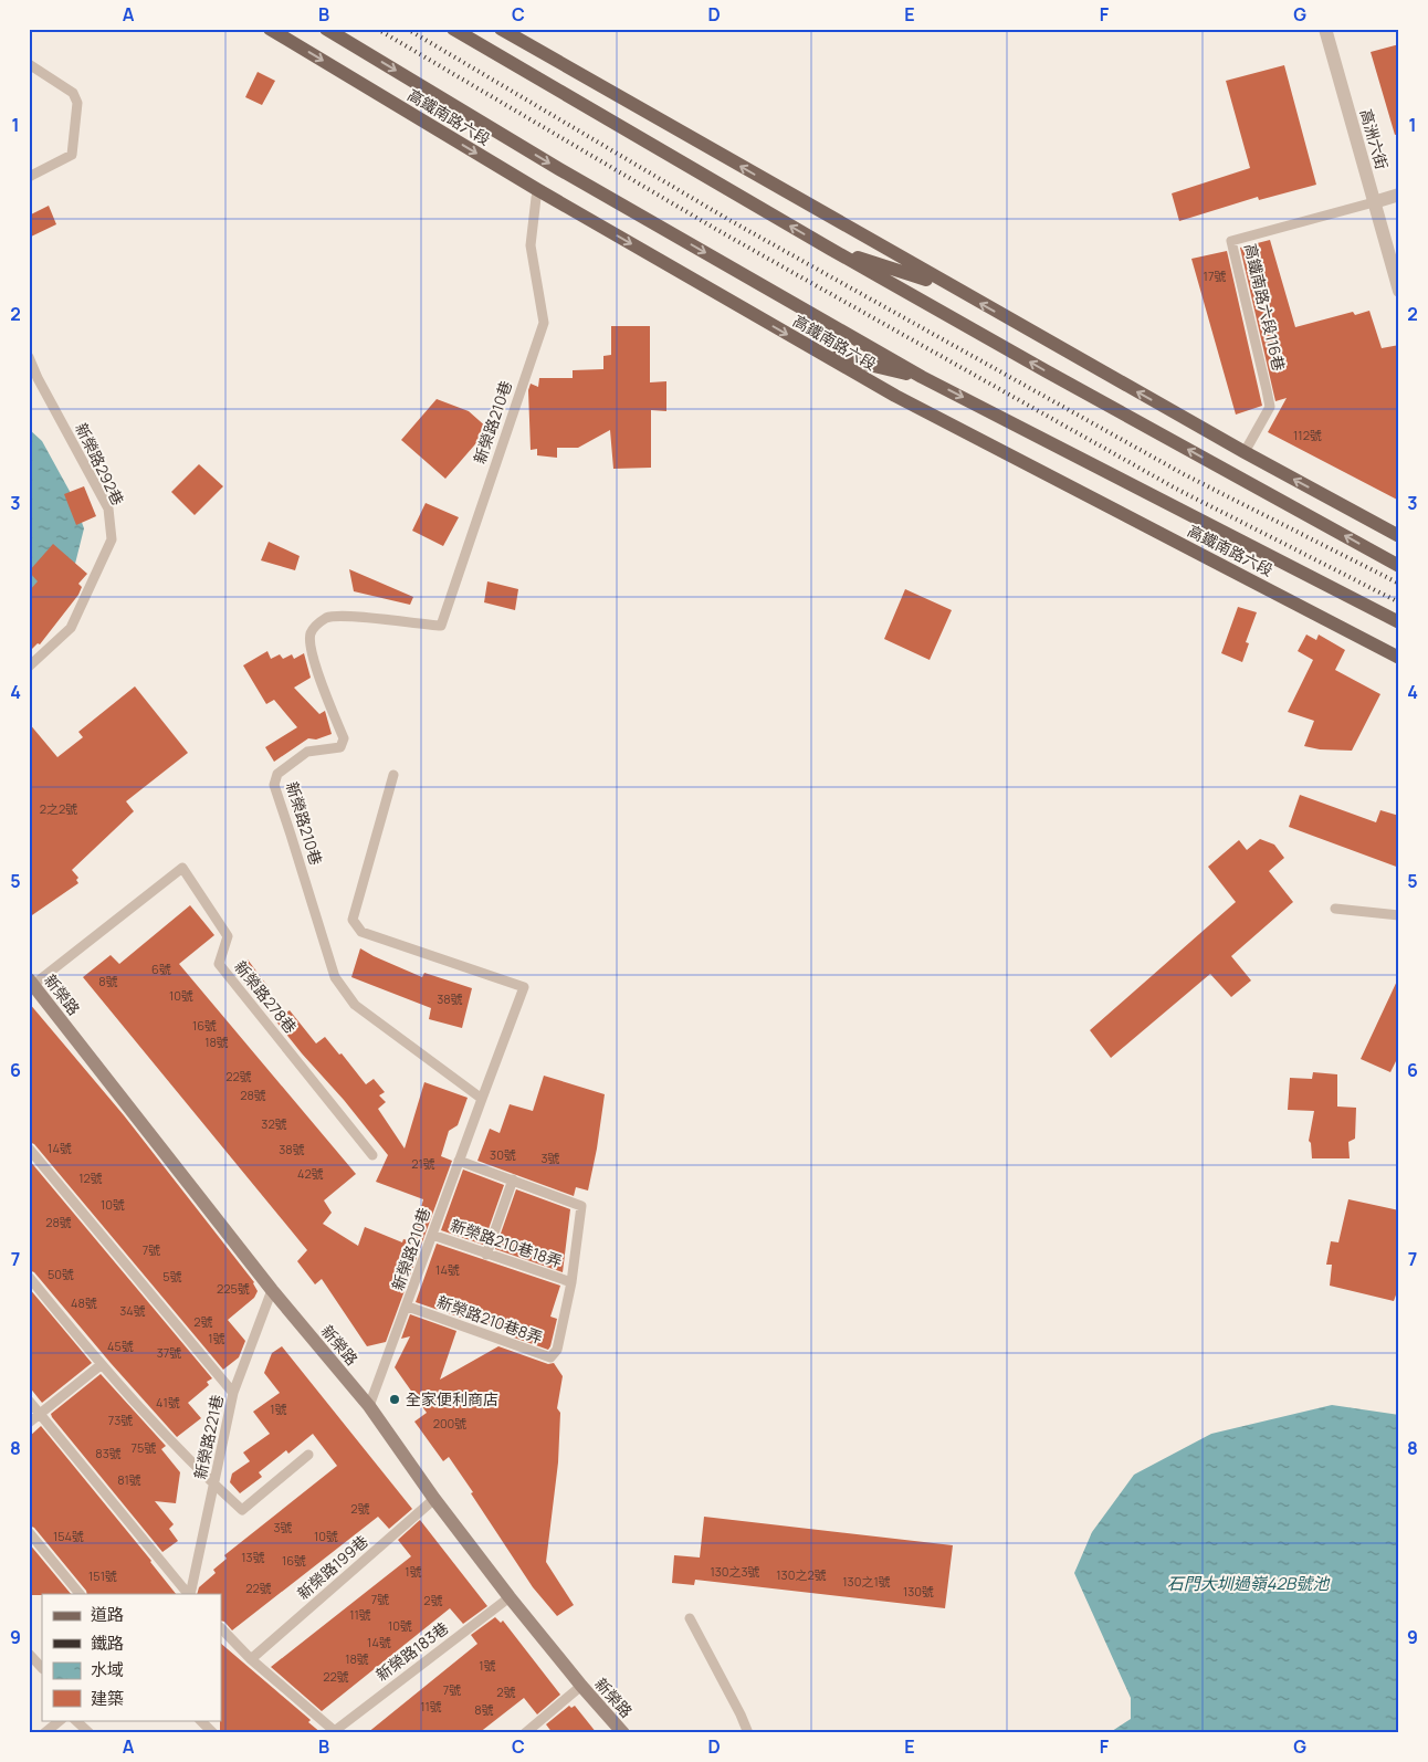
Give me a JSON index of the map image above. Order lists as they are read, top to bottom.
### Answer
{
  "streets": {
    "main road": ["高鐵南路六段"],
    "street": ["高洲六街", "新榮路"],
    "lane": [
      "高鐵南路六段116巷",
      "新榮路210巷",
      "新榮路292巷",
      "新榮路278巷",
      "新榮路210巷18弄",
      "新榮路210巷8弄",
      "新榮路221巷",
      "新榮路199巷",
      "新榮路183巷"
    ]
  },
  "crossings": [
    ["高鐵南路六段", "新榮路210巷"],
    ["高洲六街", "高鐵南路六段116巷"],
    ["新榮路210巷", "新榮路"],
    ["新榮路210巷", "新榮路210巷18弄"],
    ["新榮路210巷", "新榮路210巷8弄"],
    ["新榮路", "新榮路278巷"],
    ["新榮路", "新榮路221巷"],
    ["新榮路", "新榮路199巷"],
    ["新榮路", "新榮路183巷"],
    ["新榮路210巷18弄", "新榮路210巷8弄"]
  ],
  "water": ["石門大圳過嶺42B號池"],
  "places": ["全家便利商店"],
  "house_numbers": [
    "17號",
    "112號",
    "2之2號",
    "6號",
    "8號",
    "10號",
    "38號",
    "16號",
    "18號",
    "22號",
    "28號",
    "32號",
    "14號",
    "38號",
    "30號",
    "3號",
    "21號",
    "42號",
    "12號",
    "10號",
    "28號",
    "7號",
    "14號",
    "50號",
    "5號",
    "225號",
    "48號",
    "34號",
    "2號",
    "1號",
    "45號",
    "37號",
    "41號",
    "1號",
    "73號",
    "200號",
    "75號",
    "83號",
    "81號",
    "2號",
    "3號",
    "154號",
    "10號",
    "13號",
    "16號",
    "1號",
    "130之3號",
    "130之2號",
    "151號",
    "130之1號",
    "22號",
    "130號",
    "7號",
    "2號",
    "11號",
    "10號",
    "14號",
    "18號",
    "1號",
    "22號",
    "7號",
    "2號",
    "11號",
    "8號"
  ],
  "legend": [
    "道路",
    "鐵路",
    "水域",
    "建築"
  ],
  "grid": {
    "columns": [
      "A",
      "B",
      "C",
      "D",
      "E",
      "F",
      "G"
    ],
    "rows": [
      "1",
      "2",
      "3",
      "4",
      "5",
      "6",
      "7",
      "8",
      "9"
    ]
  }
}
